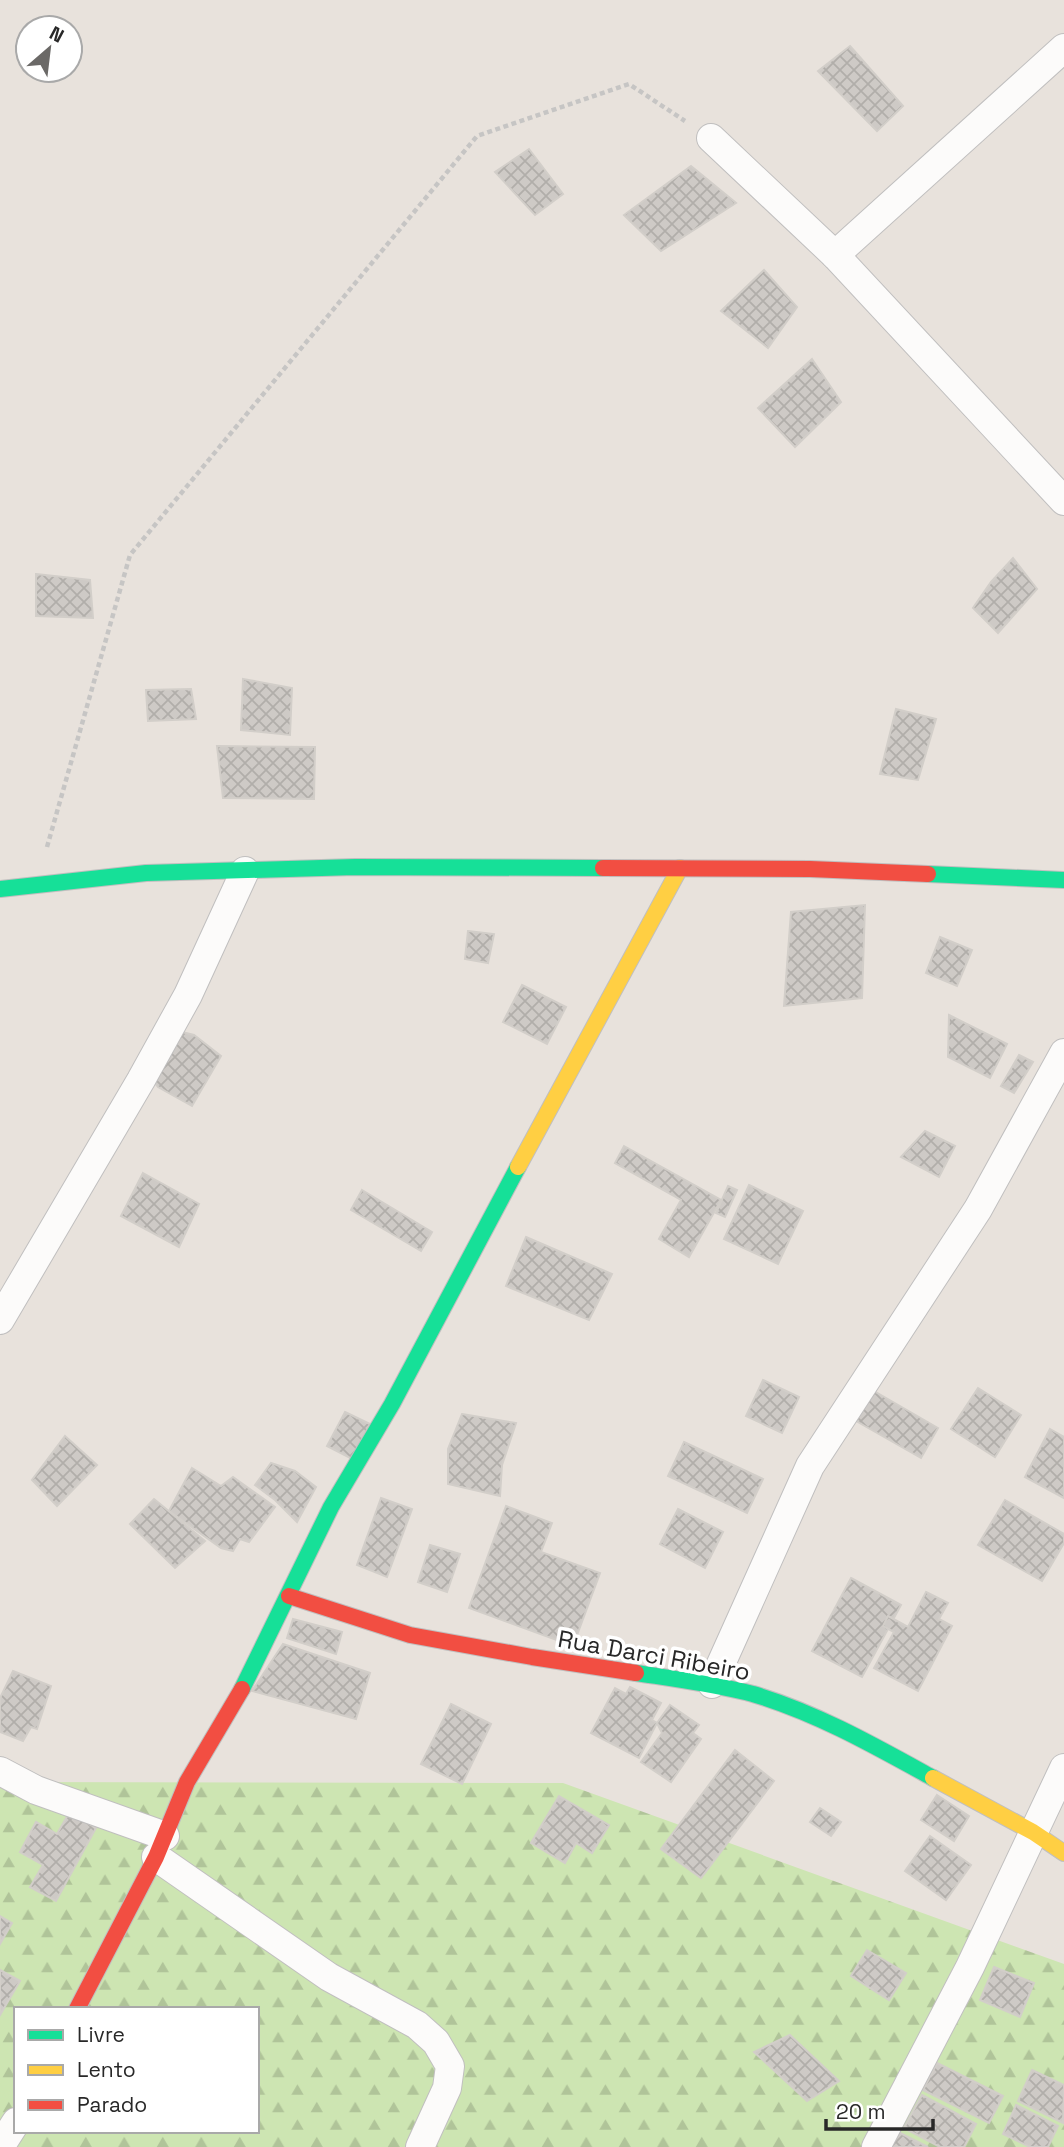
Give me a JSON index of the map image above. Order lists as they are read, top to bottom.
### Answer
{
  "streets": {
    "street": ["Rua Darci Ribeiro"]
  },
  "legend": ["Livre", "Lento", "Parado"],
  "scale_bar": "20 m",
  "north": "top right"
}
